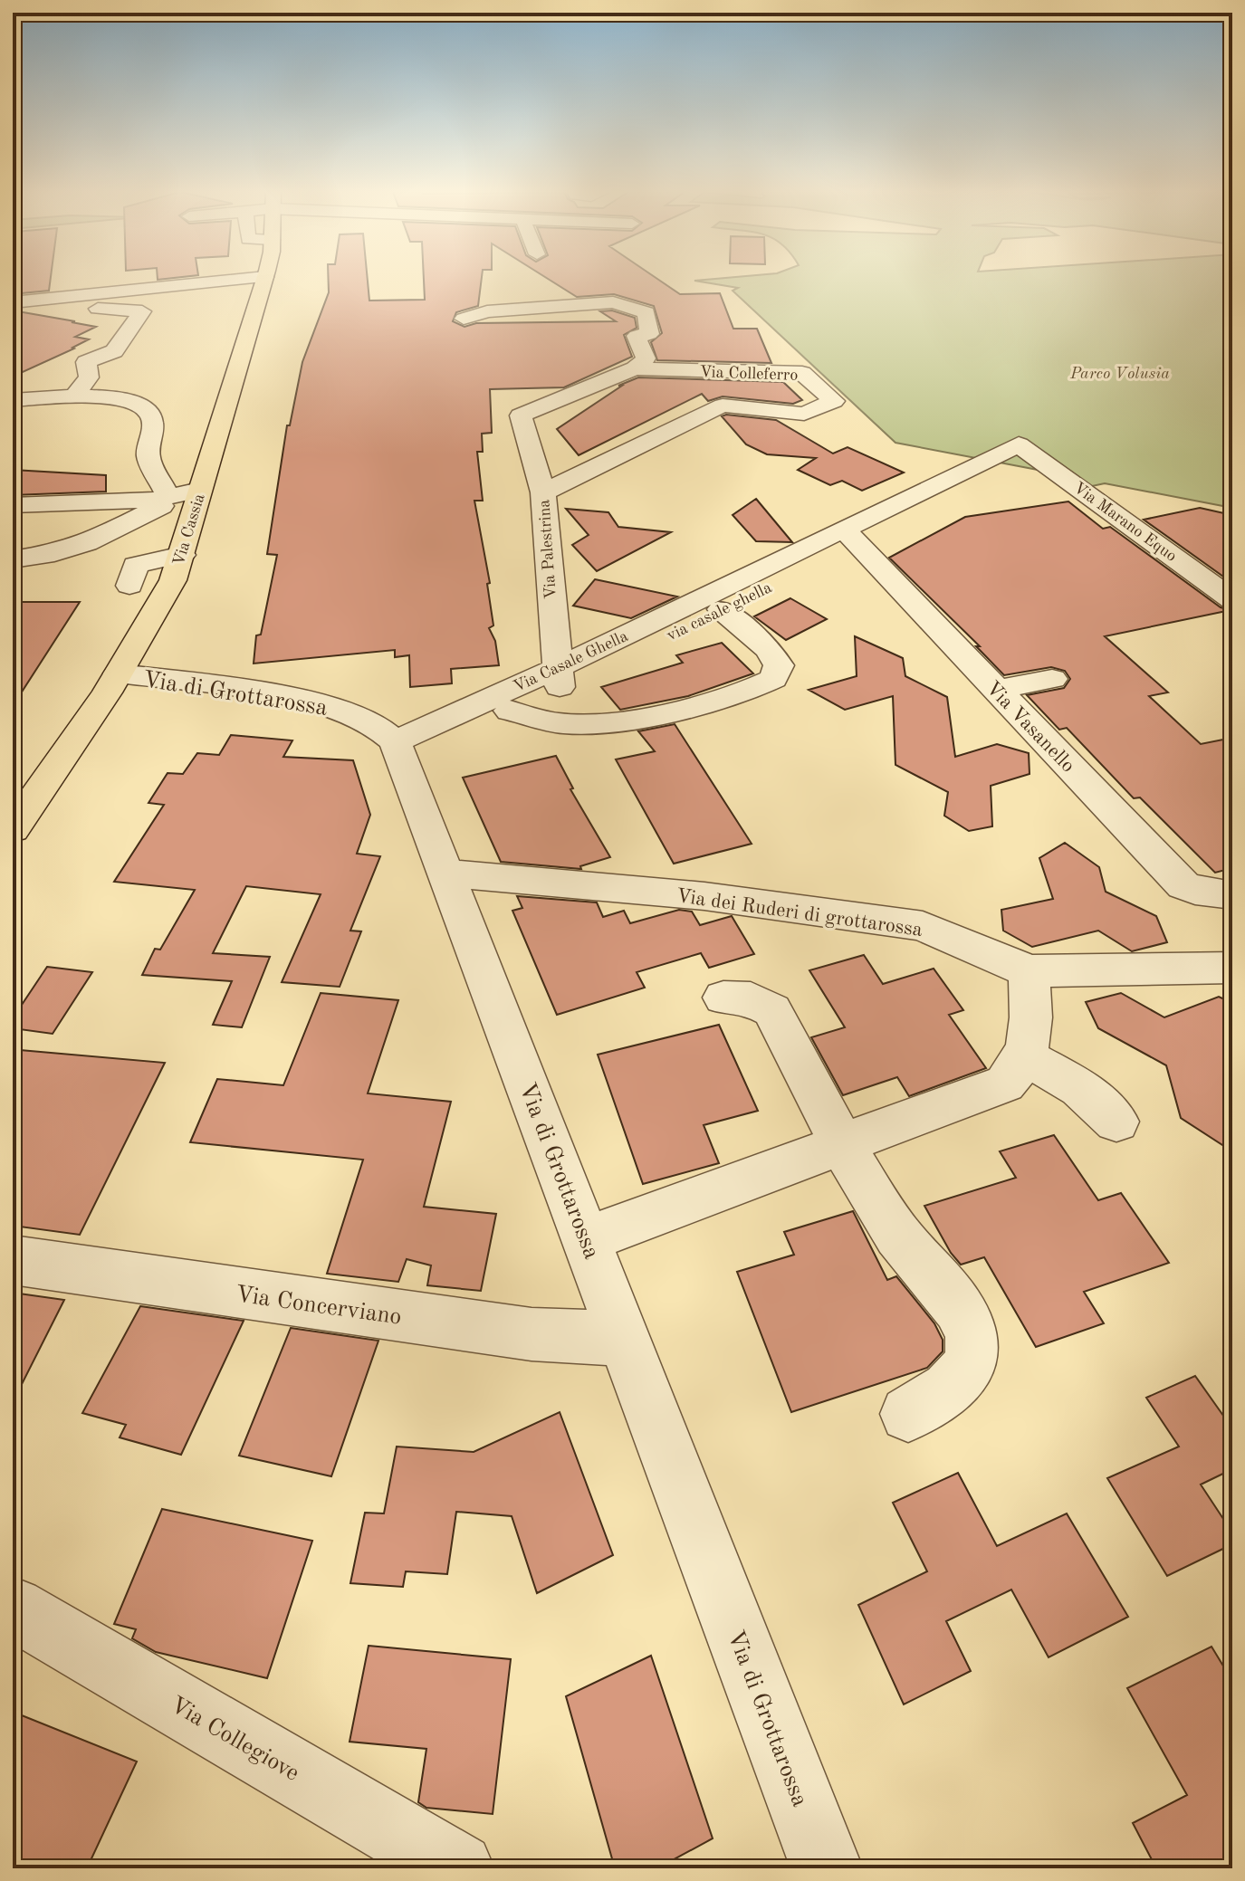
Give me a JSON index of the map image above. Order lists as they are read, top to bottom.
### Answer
{
  "streets": {
    "main road": ["Via Cassia"],
    "street": [
      "Via Colleferro",
      "Via Marano Equo",
      "Via Palestrina",
      "via casale ghella",
      "Via Casale Ghella",
      "Via di Grottarossa",
      "Via Vasanello",
      "Via dei Ruderi di grottarossa",
      "Via Concerviano",
      "Via Collegiove"
    ]
  },
  "crossings": [
    ["Via Colleferro", "Via Palestrina"],
    ["Via Marano Equo", "via casale ghella"],
    ["Via Cassia", "Via di Grottarossa"],
    ["Via Palestrina", "via casale ghella"],
    ["Via Palestrina", "Via Casale Ghella"],
    ["via casale ghella", "Via Casale Ghella"],
    ["via casale ghella", "Via di Grottarossa"],
    ["via casale ghella", "Via Vasanello"],
    ["Via Casale Ghella", "Via di Grottarossa"],
    ["Via Casale Ghella", "Via Vasanello"],
    ["Via di Grottarossa", "Via dei Ruderi di grottarossa"],
    ["Via di Grottarossa", "Via Concerviano"]
  ],
  "parks": ["Parco Volusia"]
}
